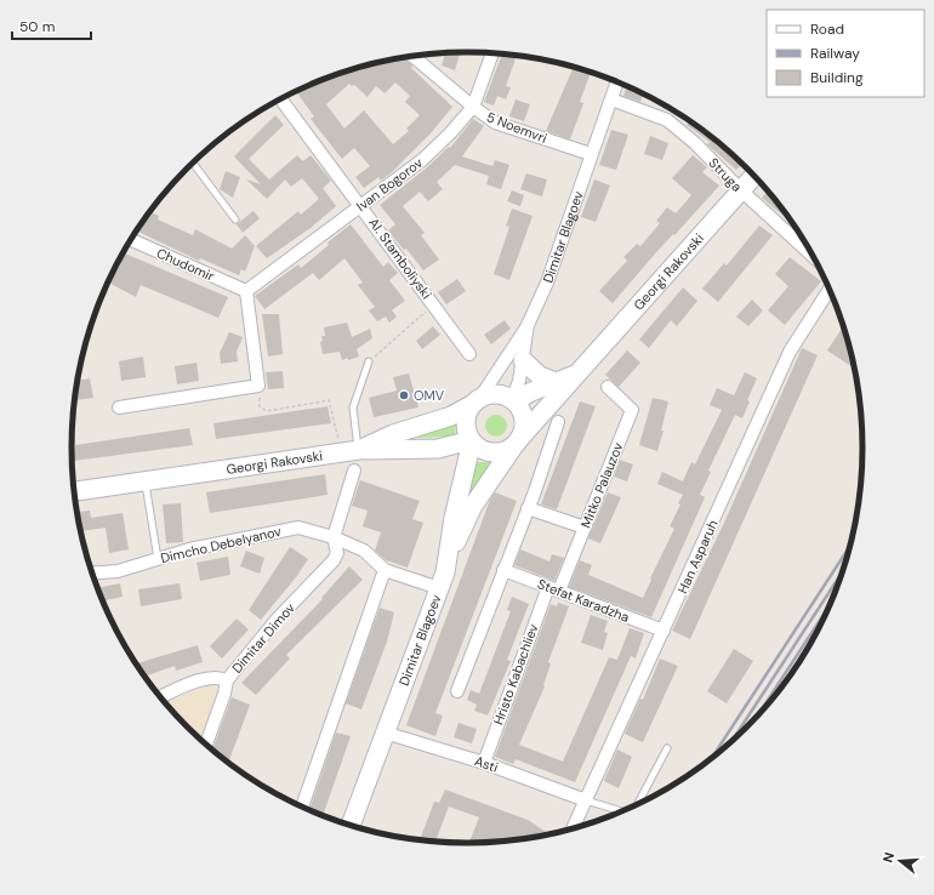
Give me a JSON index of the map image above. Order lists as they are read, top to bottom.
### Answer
{
  "streets": {
    "street": [
      "5 Noemvri",
      "Struga",
      "Ivan Bogorov",
      "Dimitar Blagoev",
      "Al. Stamboliyski",
      "Chudomir",
      "Georgi Rakovski",
      "Mitko Palauzov",
      "Dimcho Debelyanov",
      "Han Asparuh",
      "Stefat Karadzha",
      "Dimitar Dimov",
      "Hristo Kabachliev",
      "Asti"
    ]
  },
  "crossings": [
    ["5 Noemvri", "Ivan Bogorov"],
    ["5 Noemvri", "Dimitar Blagoev"],
    ["Struga", "Dimitar Blagoev"],
    ["Struga", "Georgi Rakovski"],
    ["Ivan Bogorov", "Al. Stamboliyski"],
    ["Ivan Bogorov", "Chudomir"],
    ["Dimitar Blagoev", "Georgi Rakovski"],
    ["Dimitar Blagoev", "Asti"],
    ["Mitko Palauzov", "Stefat Karadzha"],
    ["Mitko Palauzov", "Hristo Kabachliev"],
    ["Dimcho Debelyanov", "Dimitar Dimov"],
    ["Han Asparuh", "Stefat Karadzha"],
    ["Han Asparuh", "Asti"],
    ["Stefat Karadzha", "Hristo Kabachliev"],
    ["Hristo Kabachliev", "Asti"]
  ],
  "places": ["OMV"],
  "legend": ["Road", "Railway", "Building"],
  "scale_bar": "50 m",
  "north": "left"
}
